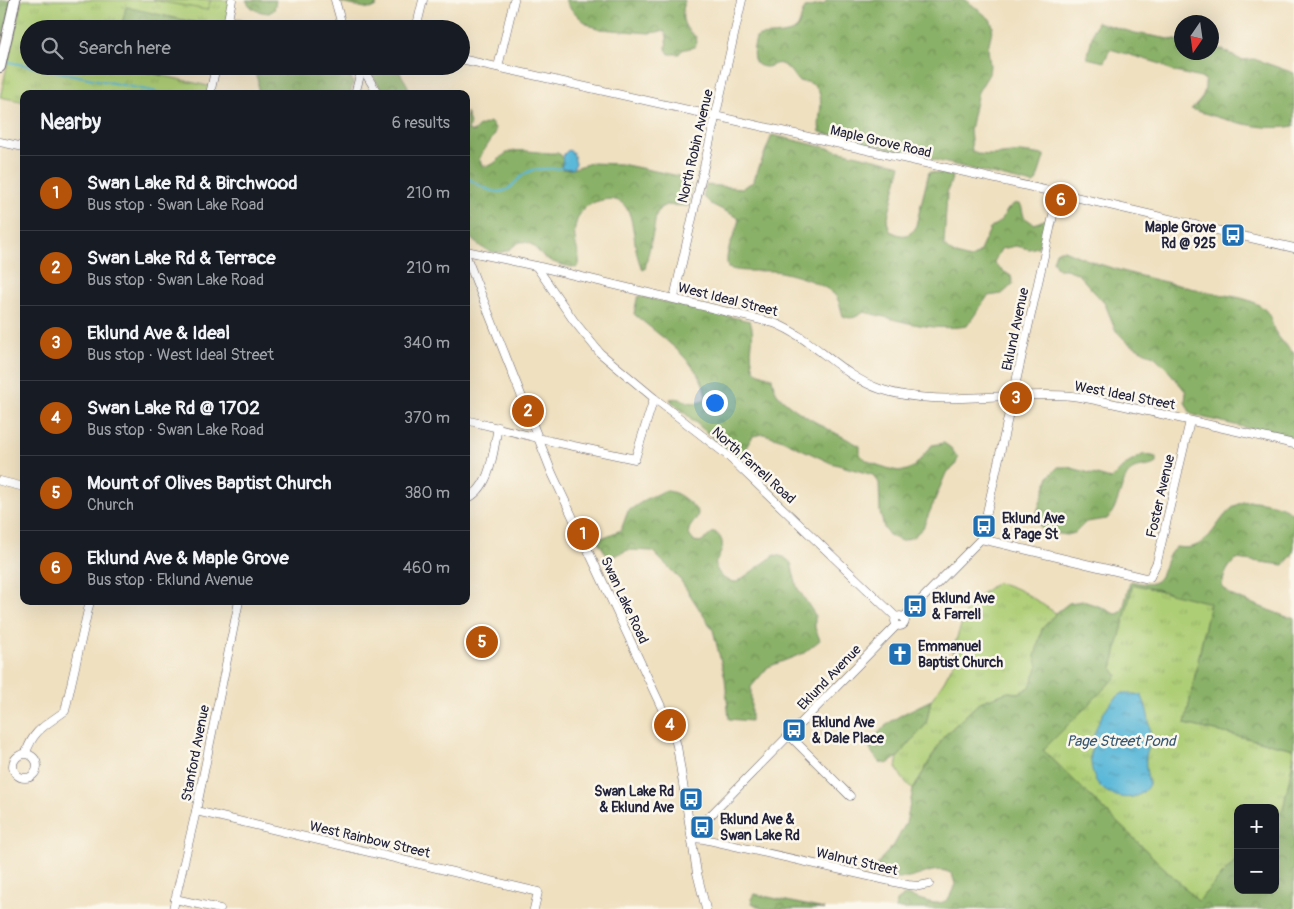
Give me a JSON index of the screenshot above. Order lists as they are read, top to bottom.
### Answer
{
  "streets": {
    "street": [
      "Maple Grove Road",
      "North Robin Avenue",
      "West Ideal Street",
      "Eklund Avenue",
      "North Farrell Road",
      "Foster Avenue",
      "Swan Lake Road",
      "Stanford Avenue",
      "West Rainbow Street",
      "Walnut Street"
    ]
  },
  "crossings": [
    ["Maple Grove Road", "North Robin Avenue"],
    ["Maple Grove Road", "Eklund Avenue"],
    ["North Robin Avenue", "West Ideal Street"],
    ["West Ideal Street", "Eklund Avenue"],
    ["West Ideal Street", "North Farrell Road"],
    ["West Ideal Street", "Foster Avenue"],
    ["Eklund Avenue", "North Farrell Road"],
    ["Eklund Avenue", "Foster Avenue"],
    ["Eklund Avenue", "Swan Lake Road"],
    ["Swan Lake Road", "Walnut Street"],
    ["Stanford Avenue", "West Rainbow Street"]
  ],
  "water": ["Page Street Pond"],
  "places": {
    "bus stop": [
      "Maple Grove Rd @ 925",
      "Eklund Ave & Page St",
      "Eklund Ave & Farrell",
      "Eklund Ave & Dale Place",
      "Swan Lake Rd & Eklund Ave",
      "Eklund Ave & Swan Lake Rd"
    ],
    "church": ["Emmanuel Baptist Church"]
  },
  "north": "bottom",
  "page": {
    "search": "Search here",
    "heading": ["Nearby", "6 results"],
    "list": [
      {
        "mark": "1",
        "name": "Swan Lake Rd & Birchwood",
        "note": "Bus stop · Swan Lake Road",
        "value": "210 m"
      },
      {
        "mark": "2",
        "name": "Swan Lake Rd & Terrace",
        "note": "Bus stop · Swan Lake Road",
        "value": "210 m"
      },
      {
        "mark": "3",
        "name": "Eklund Ave & Ideal",
        "note": "Bus stop · West Ideal Street",
        "value": "340 m"
      },
      {
        "mark": "4",
        "name": "Swan Lake Rd @ 1702",
        "note": "Bus stop · Swan Lake Road",
        "value": "370 m"
      },
      {
        "mark": "5",
        "name": "Mount of Olives Baptist Church",
        "note": "Church",
        "value": "380 m"
      },
      {
        "mark": "6",
        "name": "Eklund Ave & Maple Grove",
        "note": "Bus stop · Eklund Avenue",
        "value": "460 m"
      }
    ],
    "pins": [
      "6",
      "3",
      "2",
      "1",
      "5",
      "4"
    ],
    "map_buttons": ["+", "−"]
  }
}
